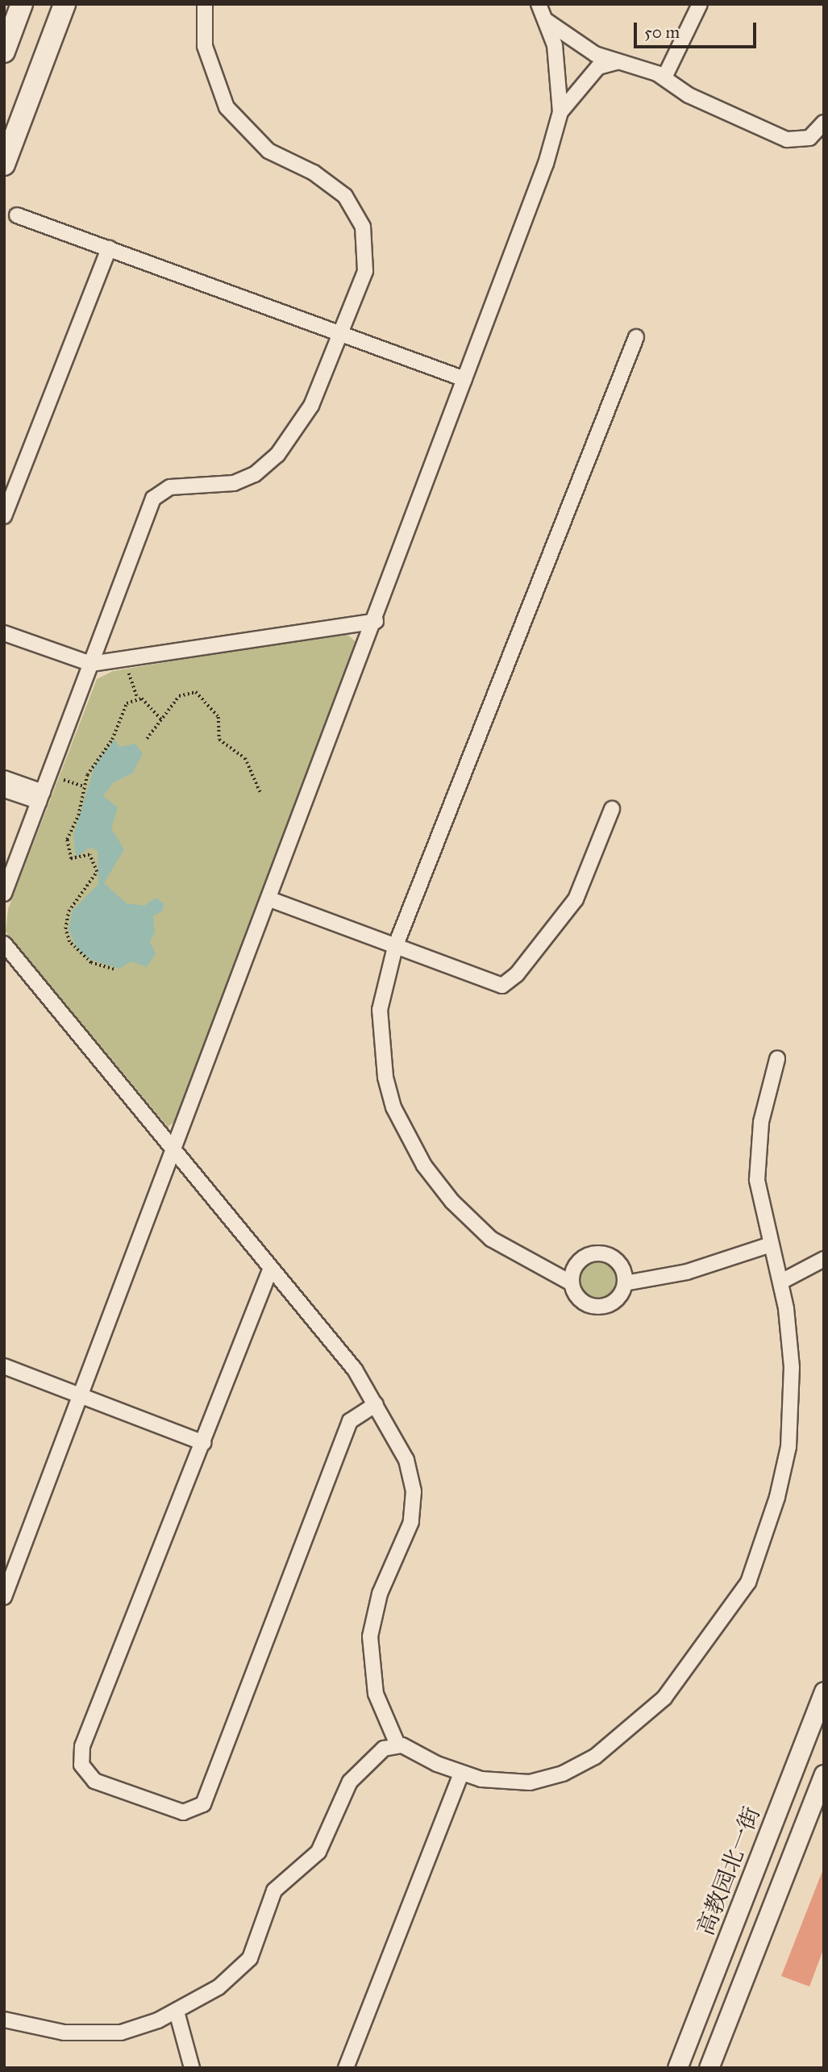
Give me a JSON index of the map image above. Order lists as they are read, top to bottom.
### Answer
{
  "streets": {
    "street": ["高教园北一街"]
  },
  "scale_bar": "50 m"
}
